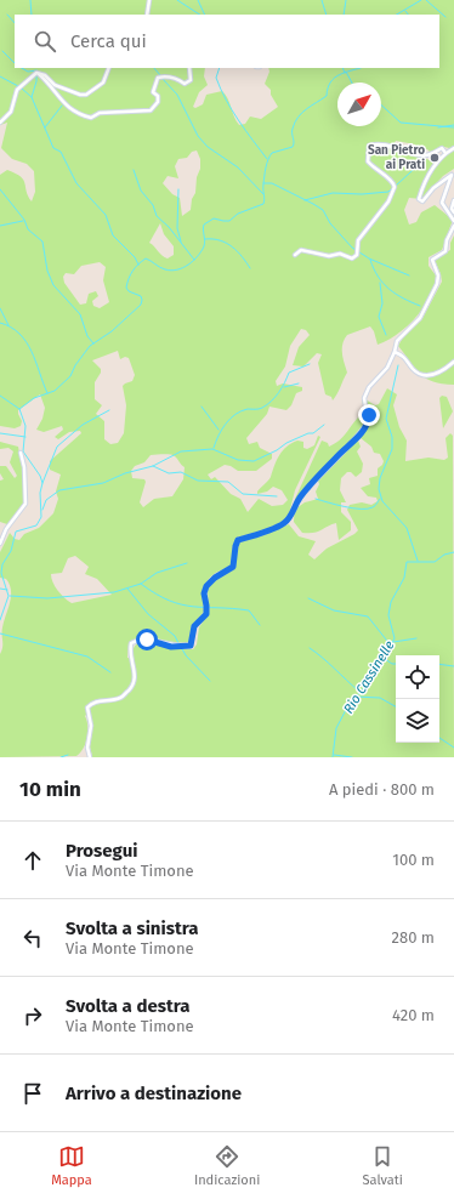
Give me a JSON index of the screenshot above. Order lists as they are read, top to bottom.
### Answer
{
  "water": ["Rio Cassinelle"],
  "places": ["San Pietro ai Prati"],
  "north": "top right",
  "page": {
    "search": "Cerca qui",
    "heading": ["10 min", "A piedi · 800 m"],
    "list": [
      ["Prosegui", "Via Monte Timone", "100 m"],
      ["Svolta a sinistra", "Via Monte Timone", "280 m"],
      ["Svolta a destra", "Via Monte Timone", "420 m"],
      "Arrivo a destinazione"
    ],
    "nav": ["Mappa", "Indicazioni", "Salvati"]
  }
}
